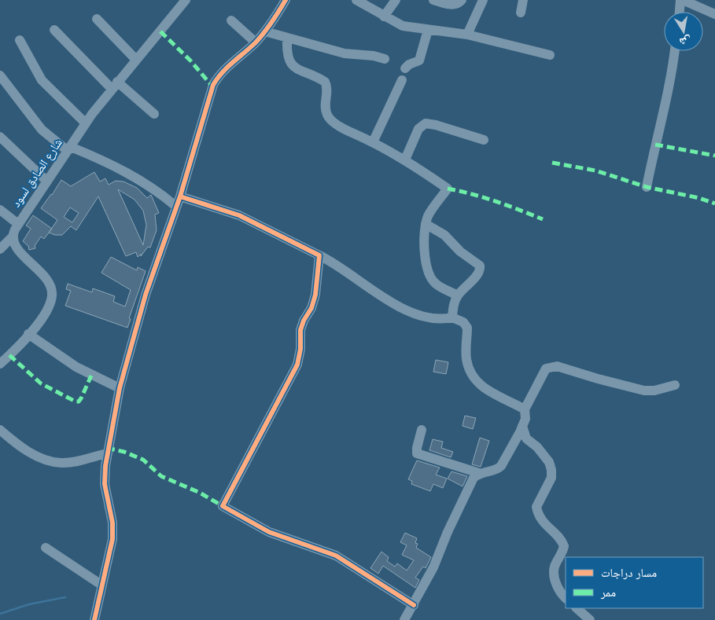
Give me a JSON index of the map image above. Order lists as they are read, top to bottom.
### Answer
{
  "streets": {
    "street": ["شارع الصادق لسود"]
  },
  "legend": ["مسار دراجات", "ممر"],
  "north": "bottom"
}
